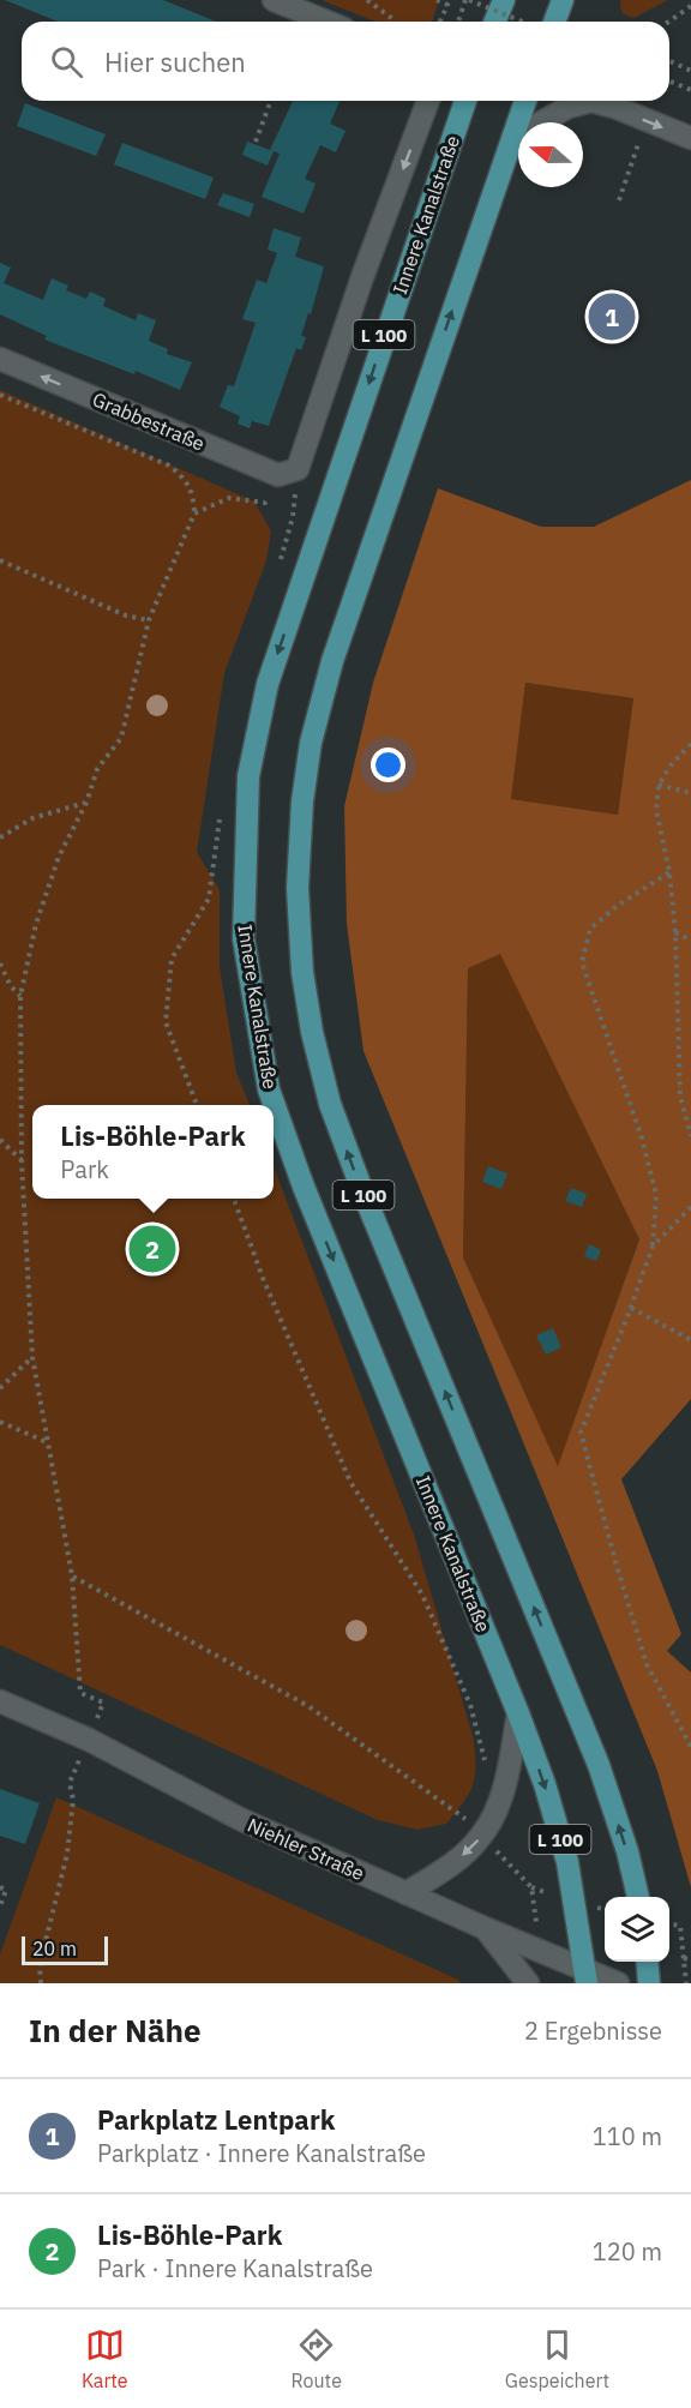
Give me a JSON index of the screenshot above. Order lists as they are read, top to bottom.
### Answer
{
  "streets": {
    "main road": ["Innere Kanalstraße", "L 100"],
    "street": ["Grabbestraße", "Niehler Straße"]
  },
  "crossings": [
    ["Innere Kanalstraße", "Grabbestraße"],
    ["Innere Kanalstraße", "Niehler Straße"]
  ],
  "one_way": ["Innere Kanalstraße", "Grabbestraße"],
  "scale_bar": "20 m",
  "north": "left",
  "page": {
    "search": "Hier suchen",
    "pins": ["1", "2"],
    "popup": ["Lis-Böhle-Park", "Park"],
    "scale": "20 m",
    "heading": ["In der Nähe", "2 Ergebnisse"],
    "list": [
      {
        "mark": "1",
        "name": "Parkplatz Lentpark",
        "note": "Parkplatz · Innere Kanalstraße",
        "value": "110 m"
      },
      {
        "mark": "2",
        "name": "Lis-Böhle-Park",
        "note": "Park · Innere Kanalstraße",
        "value": "120 m"
      }
    ],
    "nav": ["Karte", "Route", "Gespeichert"]
  }
}
